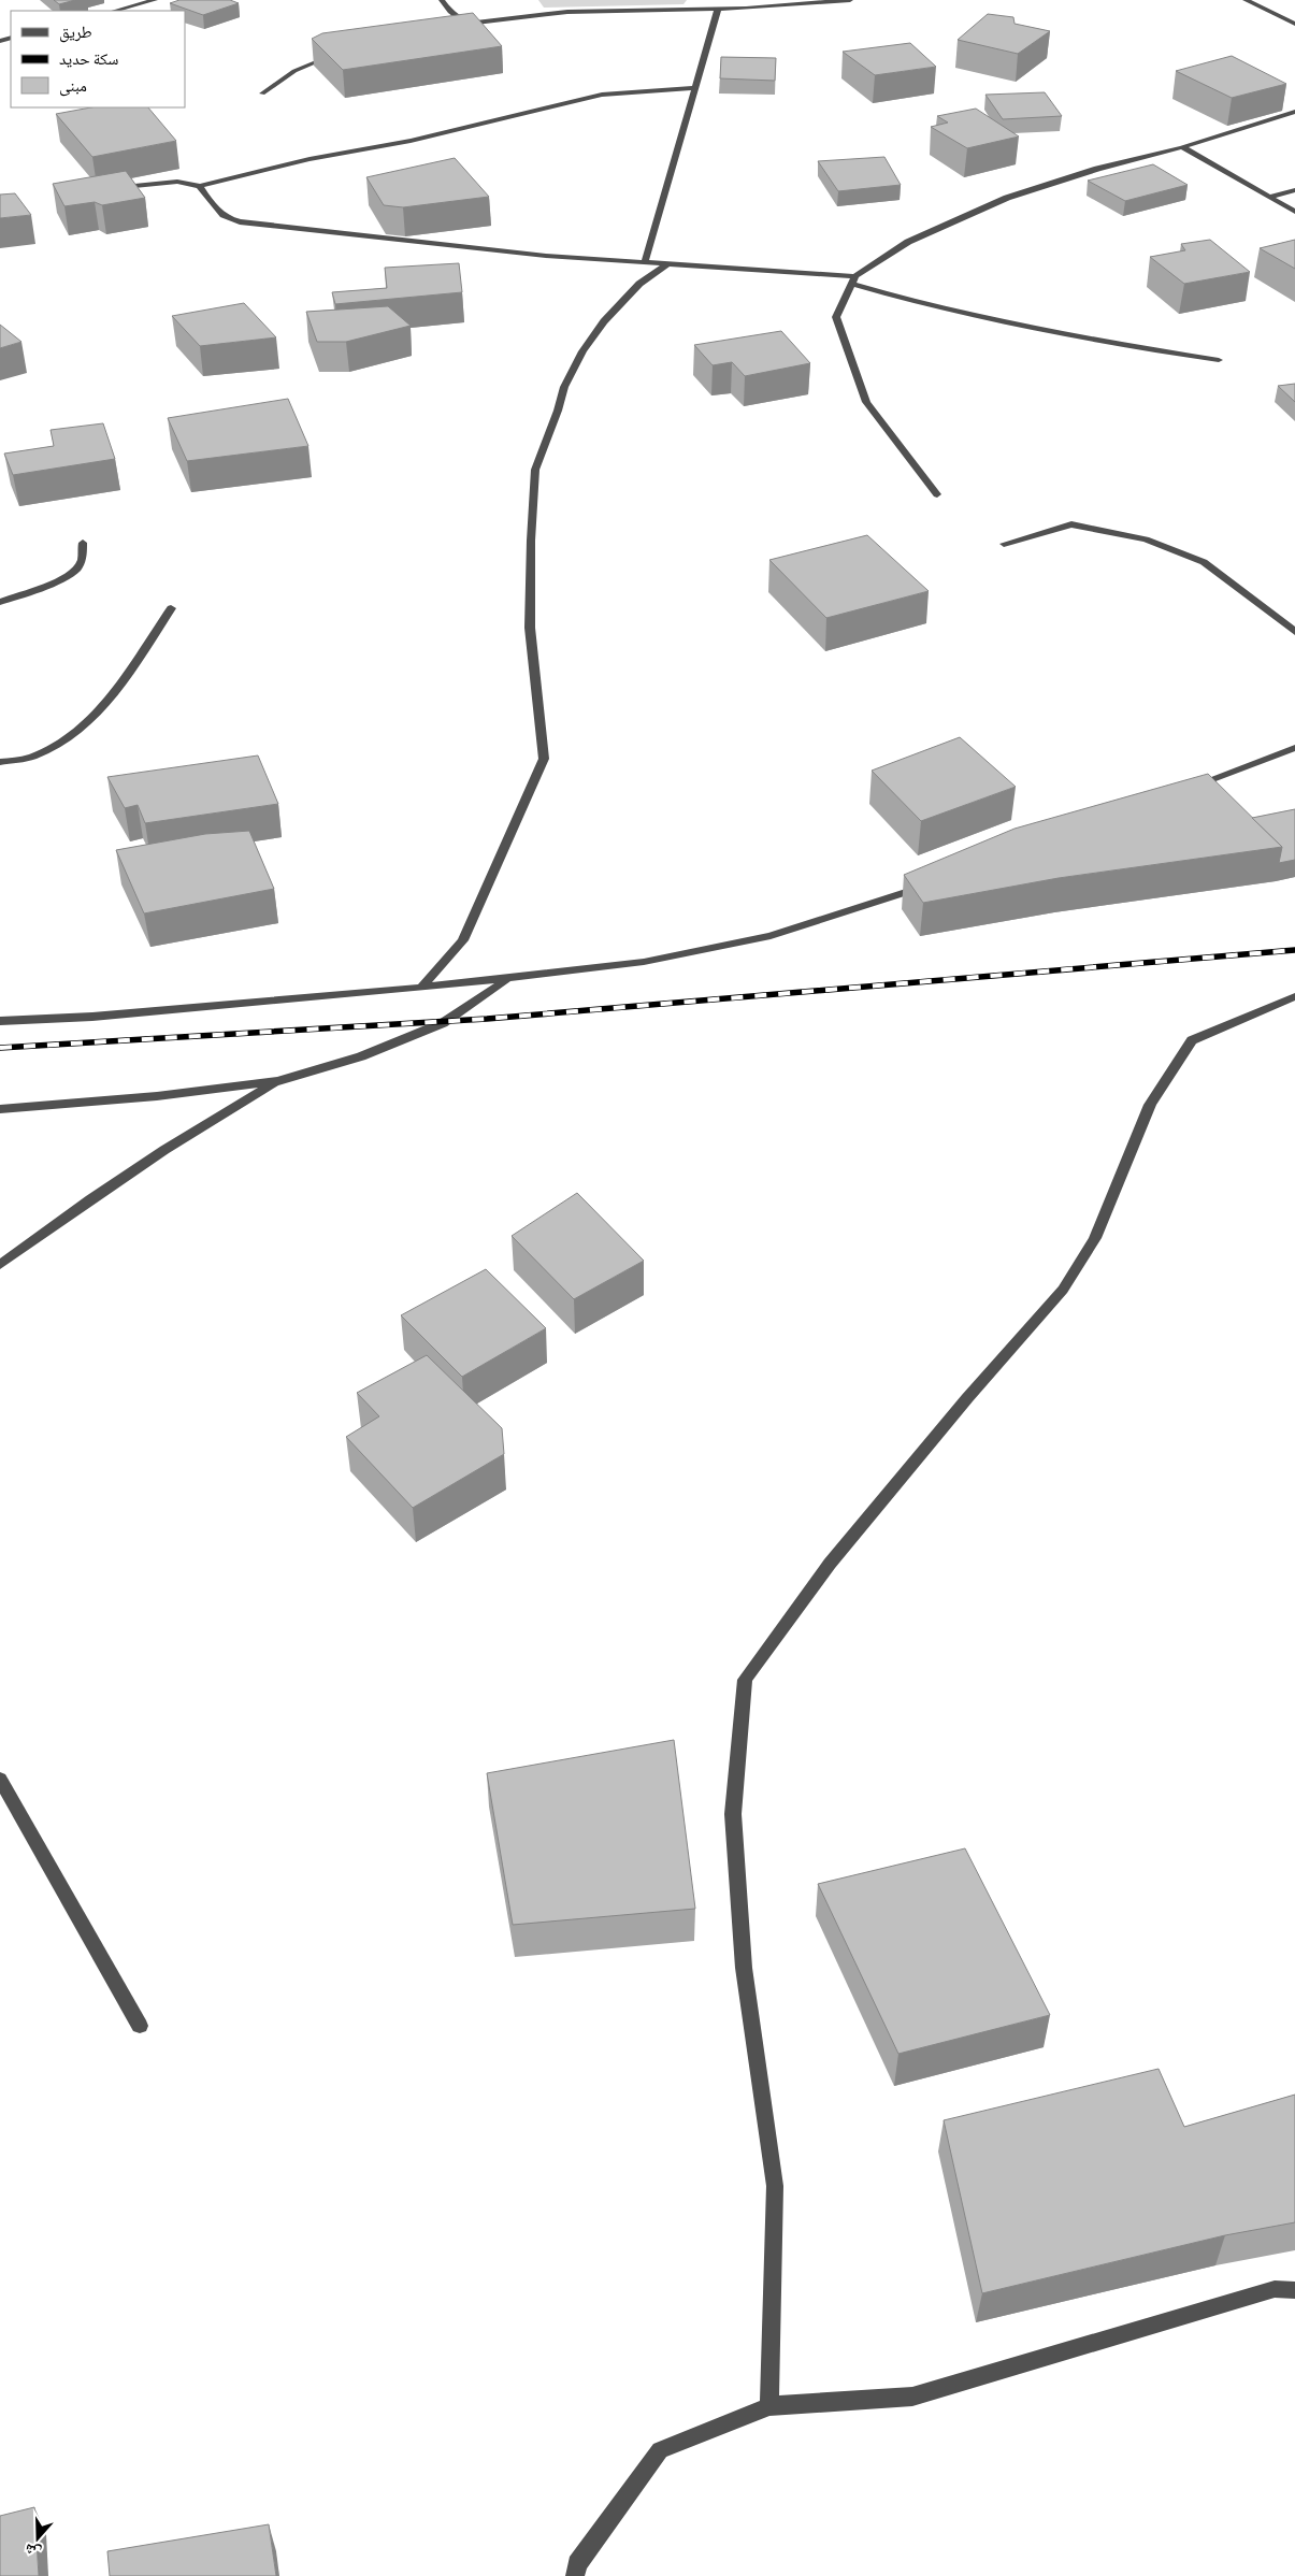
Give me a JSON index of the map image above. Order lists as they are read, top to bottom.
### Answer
{
  "legend": ["طريق", "سكة حديد", "مبنى"],
  "north": "bottom"
}
